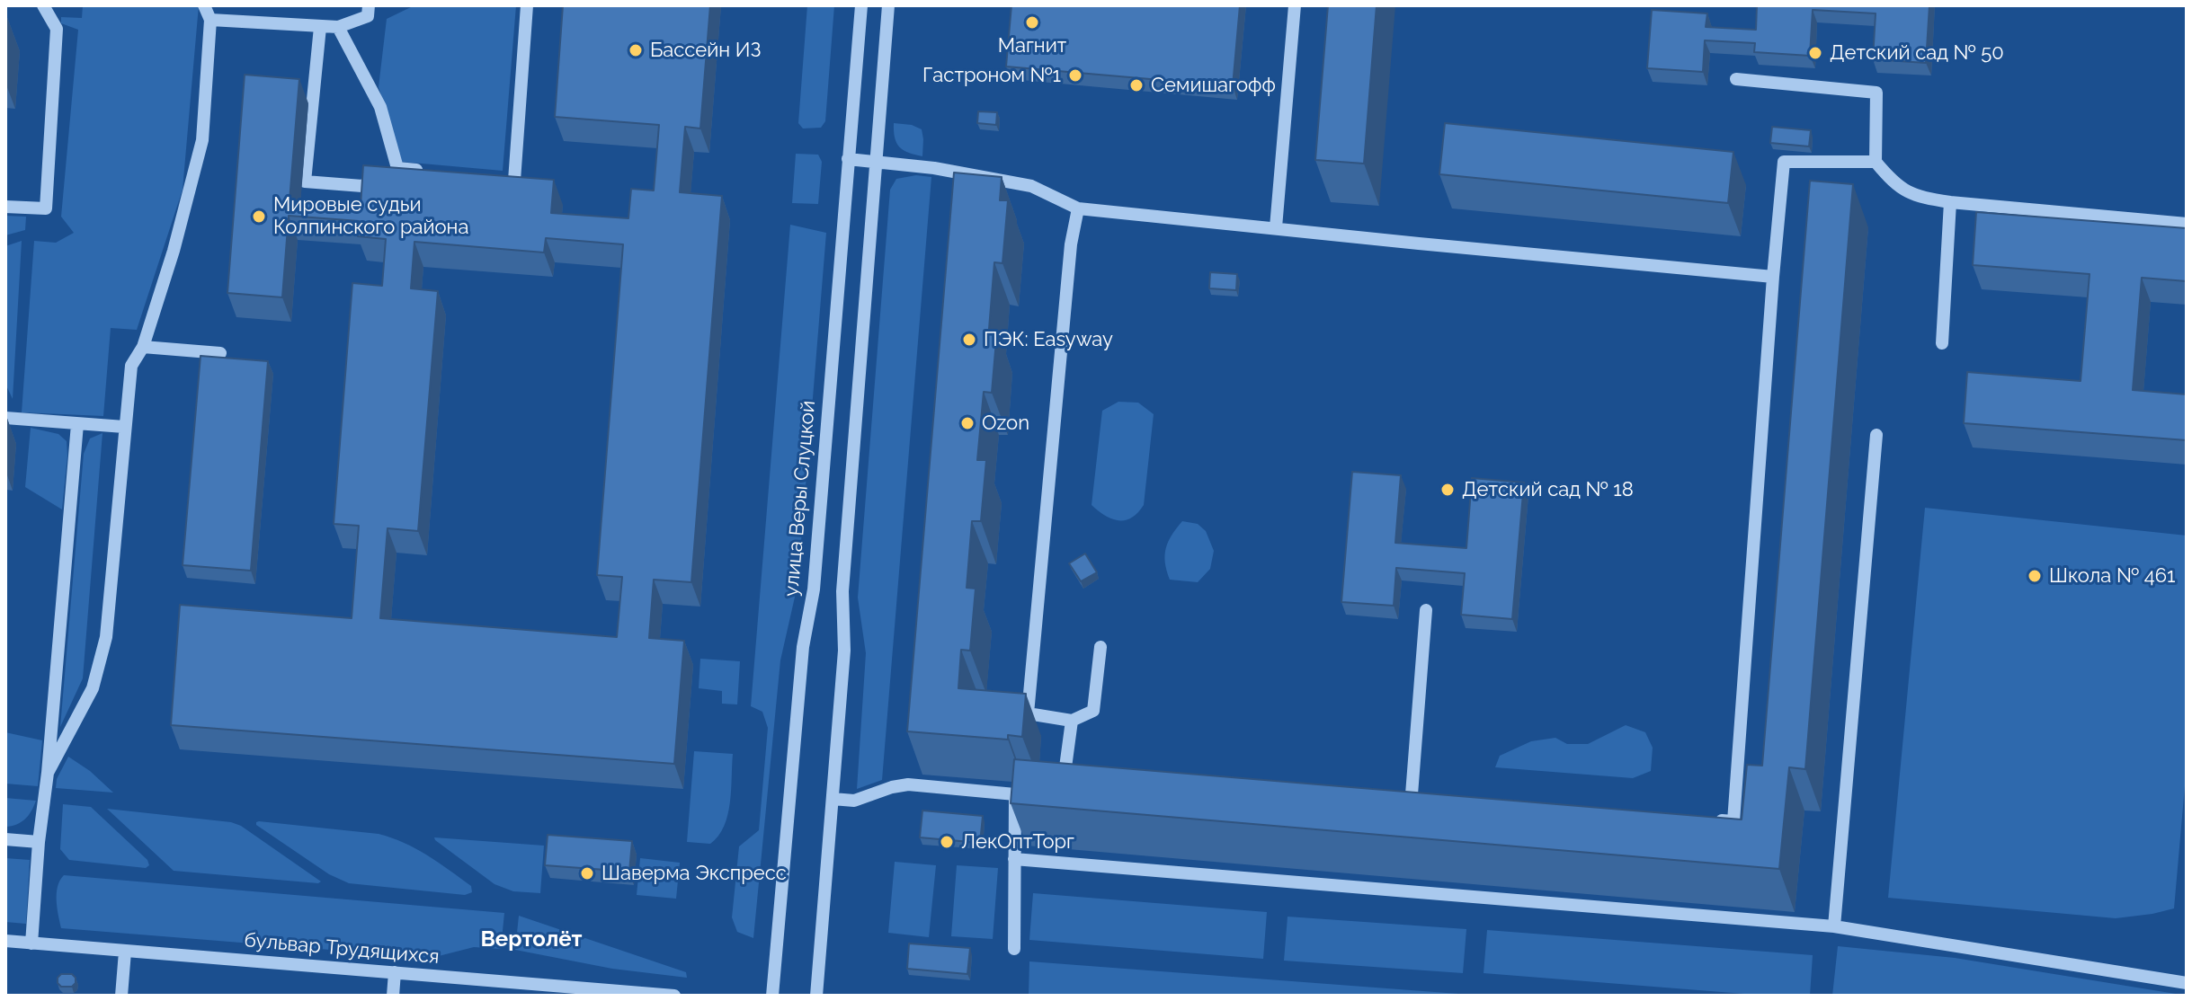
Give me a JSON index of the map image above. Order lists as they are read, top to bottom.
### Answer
{
  "streets": {
    "street": ["улица Веры Слуцкой", "бульвар Трудящихся"]
  },
  "districts": ["Вертолёт"],
  "places": [
    "Магнит",
    "Бассейн ИЗ",
    "Детский сад № 50",
    "Гастроном №1",
    "Семишагофф",
    "Мировые судьи Колпинского района",
    "ПЭК: Easyway",
    "Ozon",
    "Детский сад № 18",
    "Школа № 461",
    "ЛекОптТорг",
    "Шаверма Экспресс"
  ]
}
